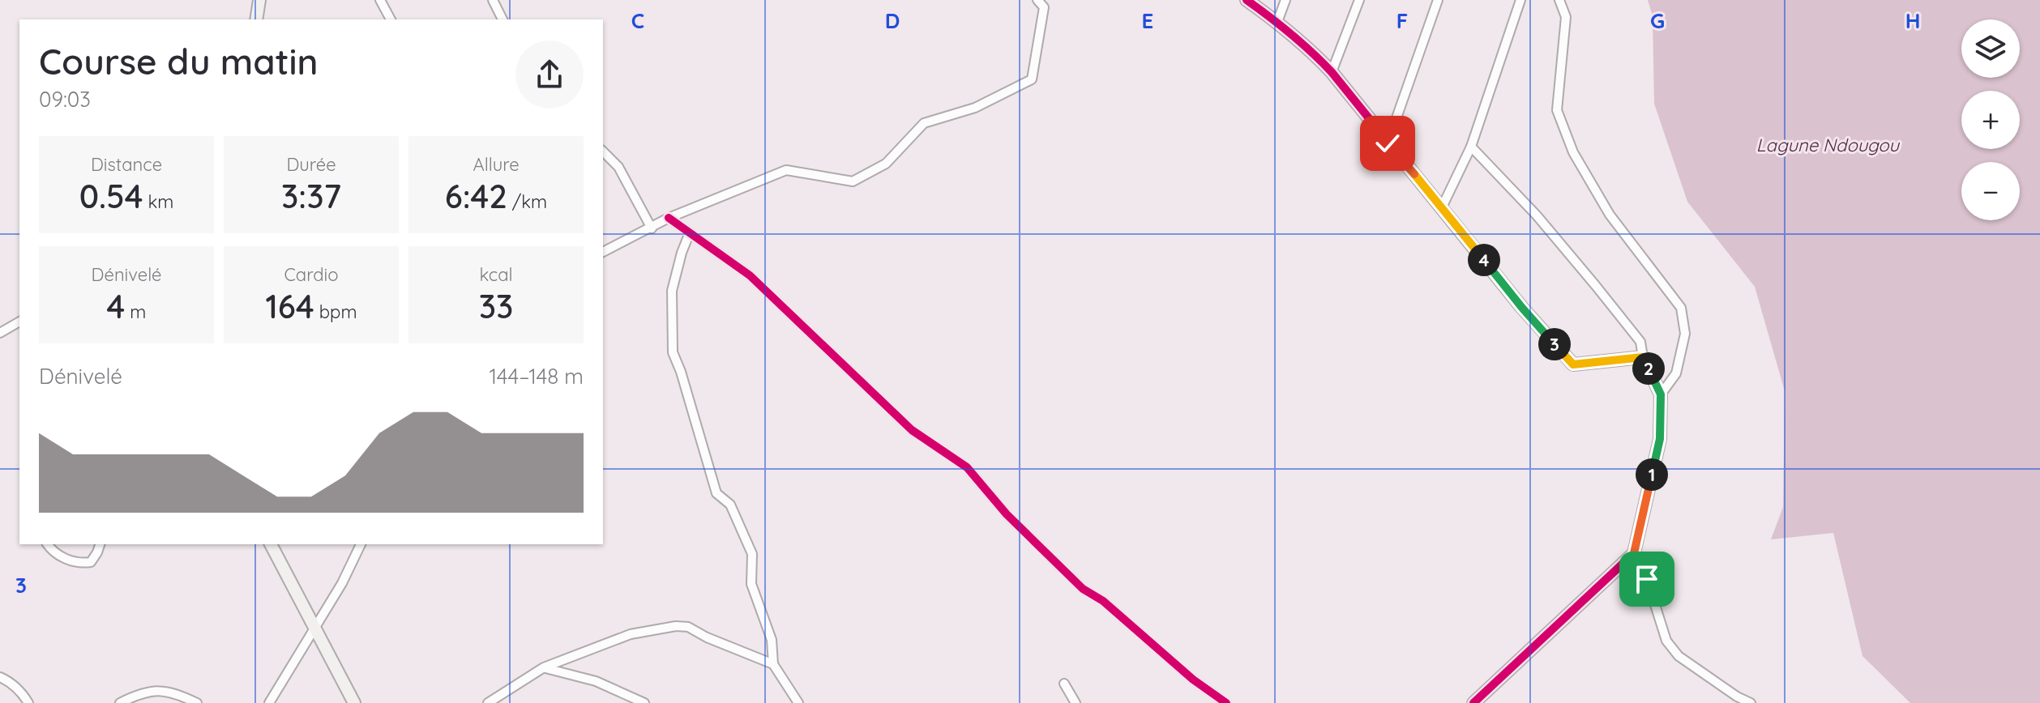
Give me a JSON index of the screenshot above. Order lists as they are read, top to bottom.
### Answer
{
  "water": ["Lagune Ndougou"],
  "page": {
    "map_buttons": ["+", "−"],
    "heading": ["Course du matin", "09:03"],
    "stats": [
      ["Distance", "0.54 km"],
      ["Durée", "3:37"],
      ["Allure", "6:42 /km"],
      ["Dénivelé", "4 m"],
      ["Cardio", "164 bpm"],
      ["kcal", "33"]
    ],
    "pins": [
      "4",
      "3",
      "2",
      "1"
    ],
    "chart": ["Dénivelé", "144–148 m"]
  },
  "grid": {
    "columns": [
      "C",
      "D",
      "E",
      "F",
      "G",
      "H"
    ],
    "rows": ["3"]
  }
}
